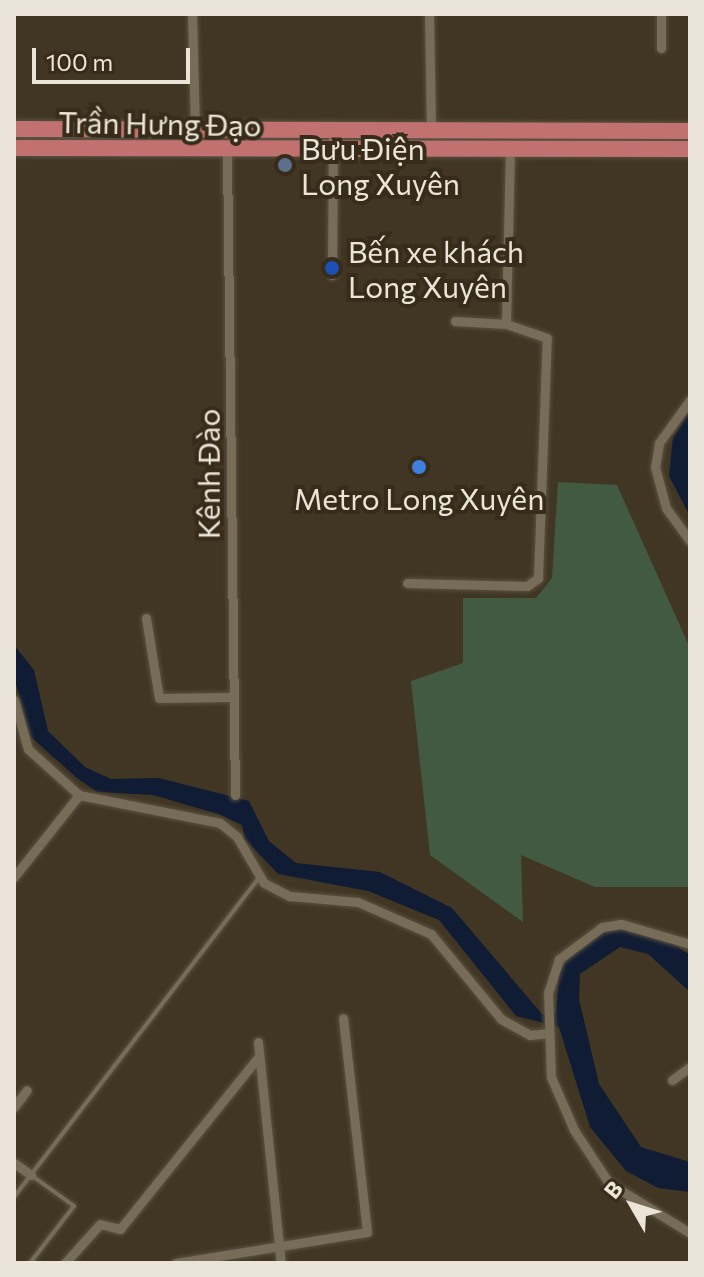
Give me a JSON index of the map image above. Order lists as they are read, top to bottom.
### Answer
{
  "streets": {
    "highway": ["Trần Hưng Đạo"],
    "street": ["Kênh Đào"]
  },
  "crossings": [
    ["Trần Hưng Đạo", "Kênh Đào"]
  ],
  "places": ["Bưu Điện Long Xuyên", "Bến xe khách Long Xuyên", "Metro Long Xuyên"],
  "scale_bar": "100 m",
  "north": "top left"
}
